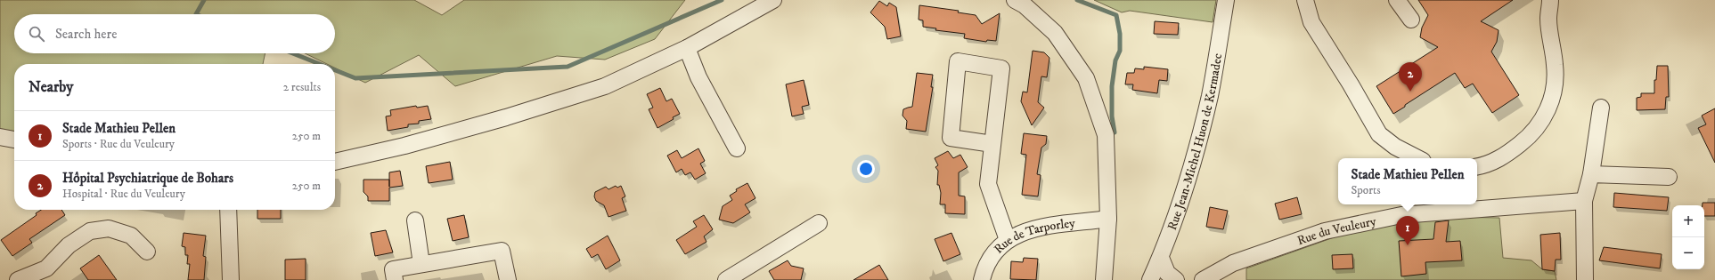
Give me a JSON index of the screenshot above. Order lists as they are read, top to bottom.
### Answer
{
  "streets": {
    "street": ["Rue Jean-Michel Huon de Kermadec", "Rue du Veuleury", "Rue de Tarporley"]
  },
  "page": {
    "search": "Search here",
    "pins": ["2", "1"],
    "heading": ["Nearby", "2 results"],
    "list": [
      {
        "mark": "1",
        "name": "Stade Mathieu Pellen",
        "note": "Sports · Rue du Veuleury",
        "value": "250 m"
      },
      {
        "mark": "2",
        "name": "Hôpital Psychiatrique de Bohars",
        "note": "Hospital · Rue du Veuleury",
        "value": "250 m"
      }
    ],
    "popup": ["Stade Mathieu Pellen", "Sports"],
    "map_buttons": ["+", "−"]
  }
}
